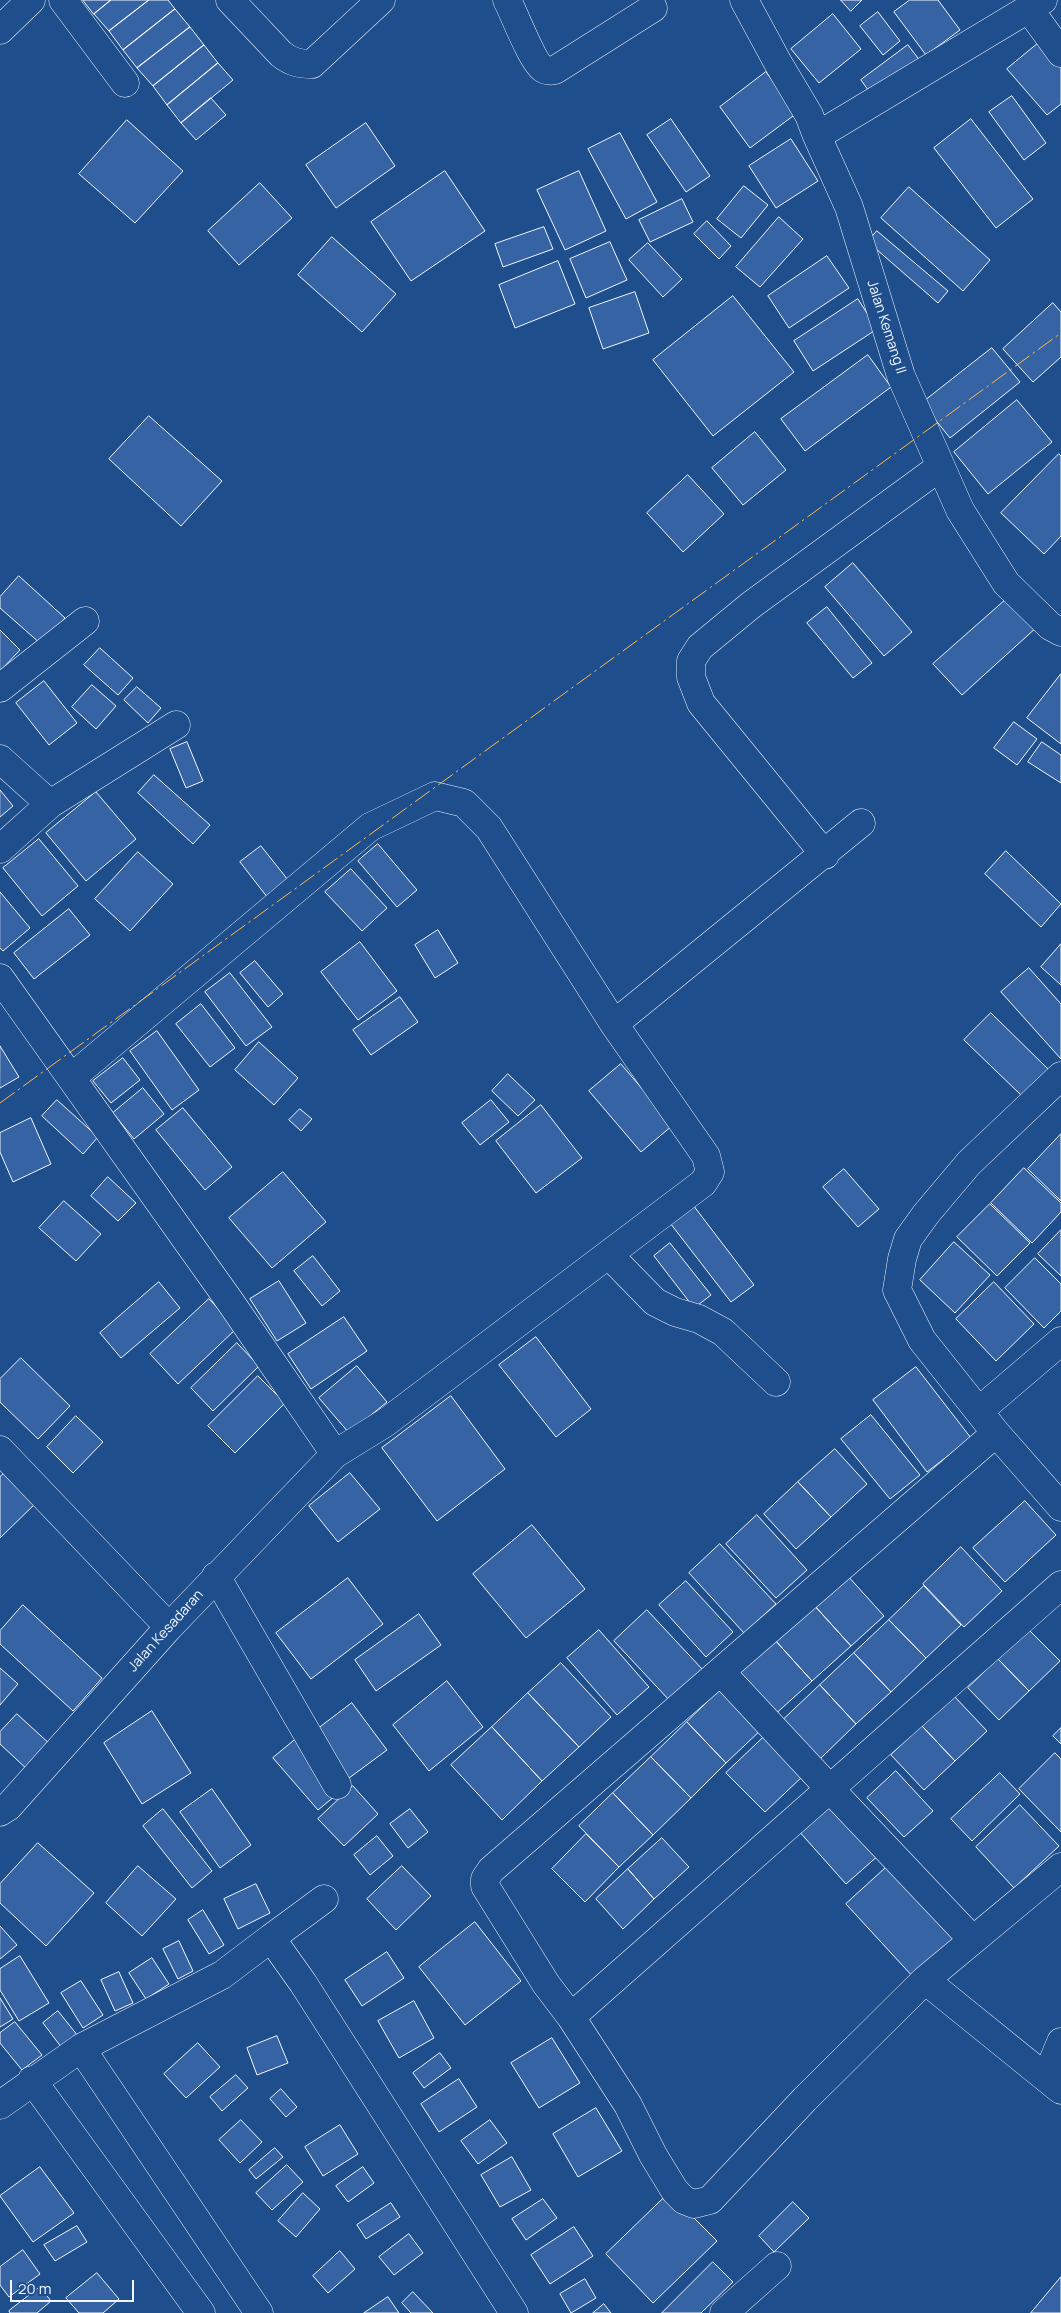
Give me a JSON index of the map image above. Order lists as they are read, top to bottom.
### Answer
{
  "streets": {
    "street": ["Jalan Kemang II", "Jalan Kesadaran"]
  },
  "scale_bar": "20 m"
}
